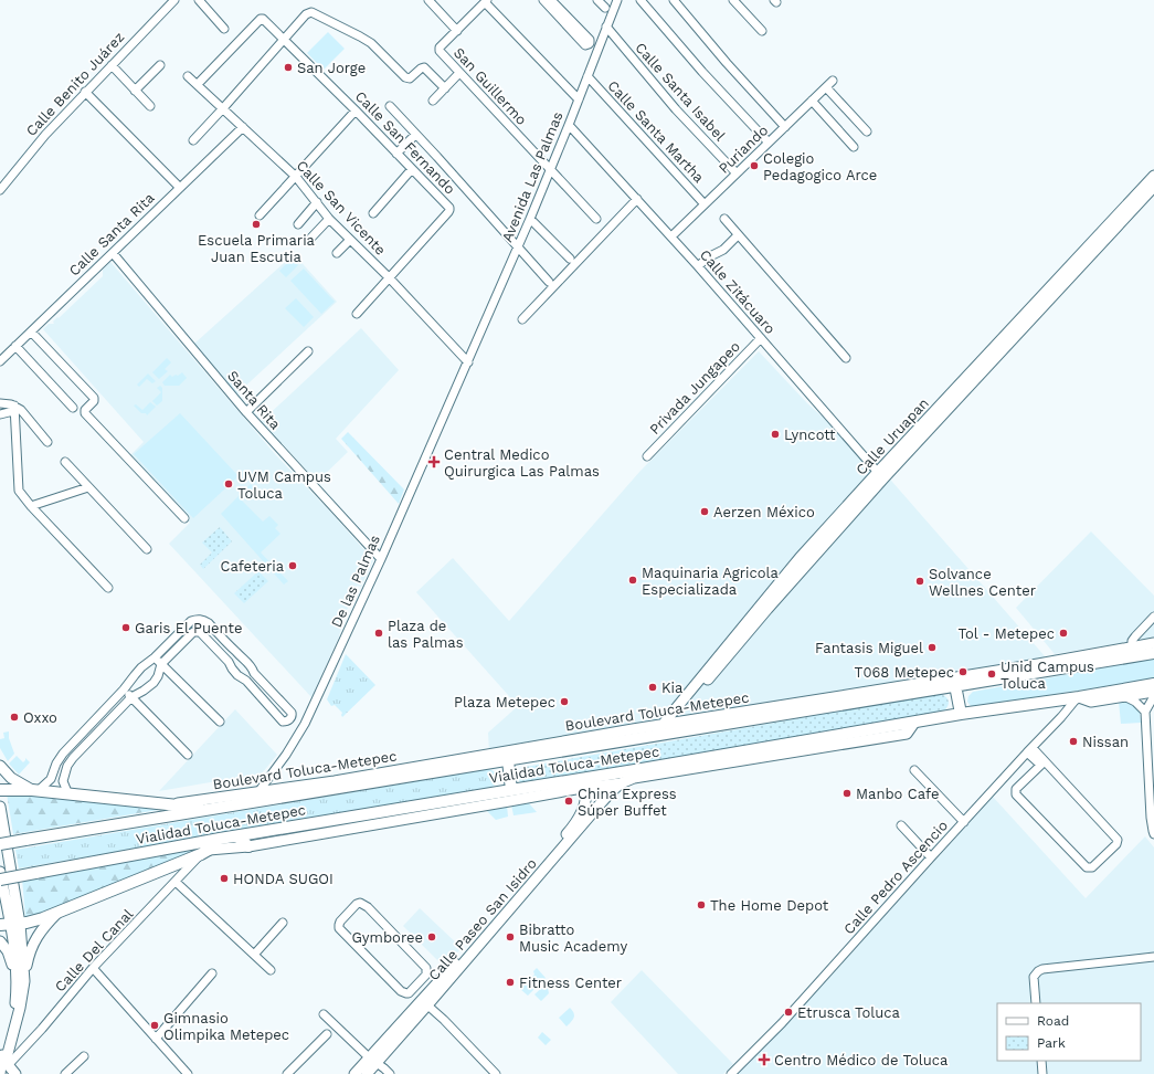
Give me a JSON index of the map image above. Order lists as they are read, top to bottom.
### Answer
{
  "streets": {
    "highway": ["Vialidad Toluca-Metepec"],
    "main road": ["Calle Uruapan", "Boulevard Toluca-Metepec", "Calle Paseo San Isidro"],
    "street": [
      "Calle Benito Juárez",
      "San Guillermo",
      "Calle Santa Isabel",
      "Calle Santa Martha",
      "Calle San Fernando",
      "Puriando",
      "Avenida Las Palmas",
      "Calle San Vicente",
      "Calle Santa Rita",
      "Calle Zitácuaro",
      "Privada Jungapeo",
      "Santa Rita",
      "De las Palmas",
      "Calle Pedro Ascencio",
      "Calle Del Canal"
    ]
  },
  "crossings": [
    ["San Guillermo", "Avenida Las Palmas"],
    ["Calle Santa Isabel", "Puriando"],
    ["Calle Santa Isabel", "Avenida Las Palmas"],
    ["Calle Santa Martha", "Puriando"],
    ["Calle Santa Martha", "Avenida Las Palmas"],
    ["Calle San Fernando", "Calle San Vicente"],
    ["Puriando", "Calle Zitácuaro"],
    ["Avenida Las Palmas", "Calle San Vicente"],
    ["Avenida Las Palmas", "Calle Zitácuaro"],
    ["Avenida Las Palmas", "De las Palmas"],
    ["Calle San Vicente", "Calle Santa Rita"],
    ["Calle San Vicente", "De las Palmas"],
    ["Calle Santa Rita", "Santa Rita"],
    ["Calle Zitácuaro", "Privada Jungapeo"],
    ["Calle Zitácuaro", "Calle Uruapan"],
    ["Santa Rita", "De las Palmas"],
    ["Calle Uruapan", "Boulevard Toluca-Metepec"],
    ["De las Palmas", "Boulevard Toluca-Metepec"],
    ["De las Palmas", "Vialidad Toluca-Metepec"],
    ["Boulevard Toluca-Metepec", "Vialidad Toluca-Metepec"],
    ["Vialidad Toluca-Metepec", "Calle Pedro Ascencio"]
  ],
  "places": {
    "other": [
      "San Jorge",
      "Colegio Pedagogico Arce",
      "Escuela Primaria Juan Escutia",
      "Lyncott",
      "UVM Campus Toluca",
      "Aerzen México",
      "Cafeteria",
      "Maquinaria Agricola Especializada",
      "Solvance Wellnes Center",
      "Garis El Puente",
      "Plaza de las Palmas",
      "Tol - Metepec",
      "Fantasis Miguel",
      "T068 Metepec",
      "Unid Campus Toluca",
      "Kia",
      "Plaza Metepec",
      "Oxxo",
      "Nissan",
      "Manbo Cafe",
      "China Express Súper Buffet",
      "HONDA SUGOI",
      "The Home Depot",
      "Gymboree",
      "Bibratto Music Academy",
      "Fitness Center",
      "Etrusca Toluca",
      "Gimnasio Olimpika Metepec"
    ],
    "health": ["Central Medico Quirurgica Las Palmas", "Centro Médico de Toluca"]
  },
  "legend": ["Road", "Park"]
}
